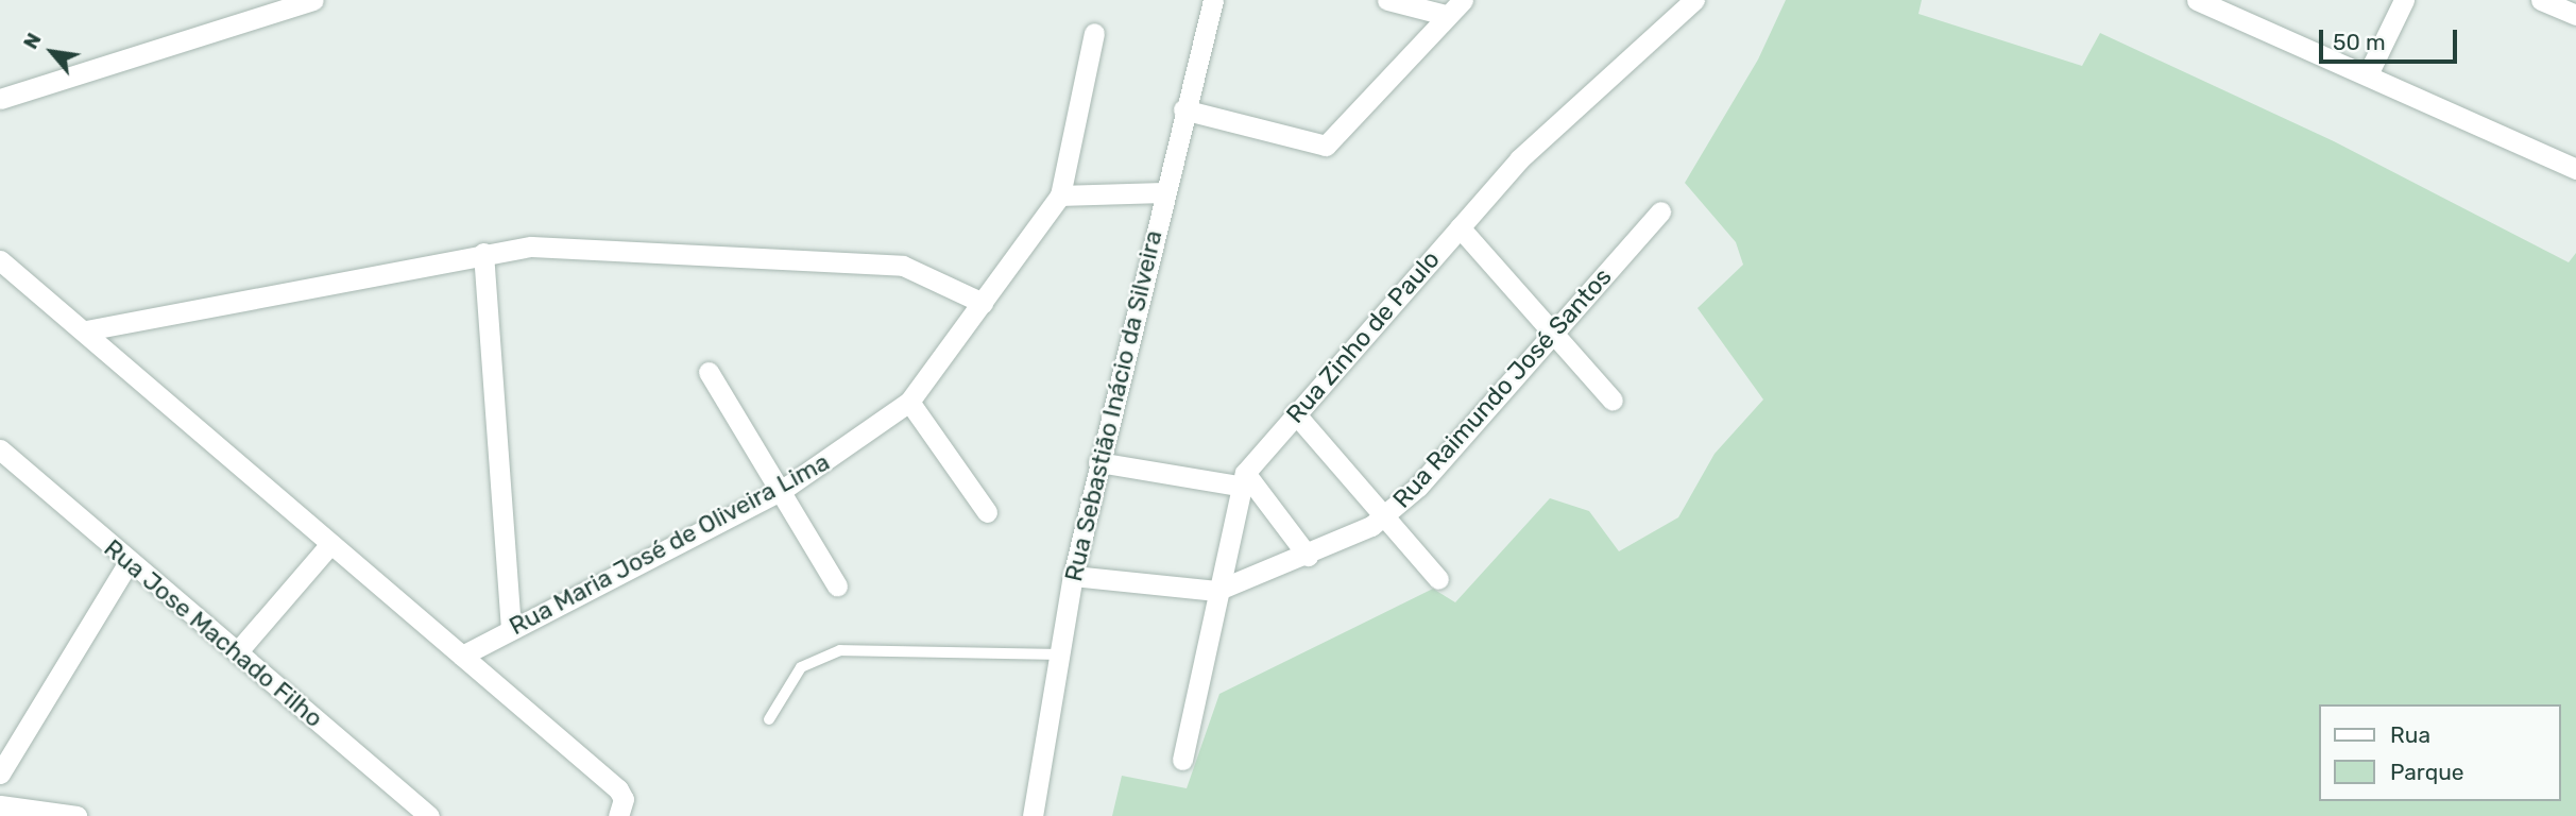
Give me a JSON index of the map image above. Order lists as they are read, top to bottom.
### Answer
{
  "streets": {
    "street": [
      "Rua Zinho de Paulo",
      "Rua Raimundo José Santos",
      "Rua Sebastião Inácio da Silveira",
      "Rua Maria José de Oliveira Lima",
      "Rua Jose Machado Filho"
    ]
  },
  "crossings": [
    ["Rua Zinho de Paulo", "Rua Raimundo José Santos"],
    ["Rua Raimundo José Santos", "Rua Sebastião Inácio da Silveira"]
  ],
  "legend": ["Rua", "Parque"],
  "scale_bar": "50 m",
  "north": "top left"
}
